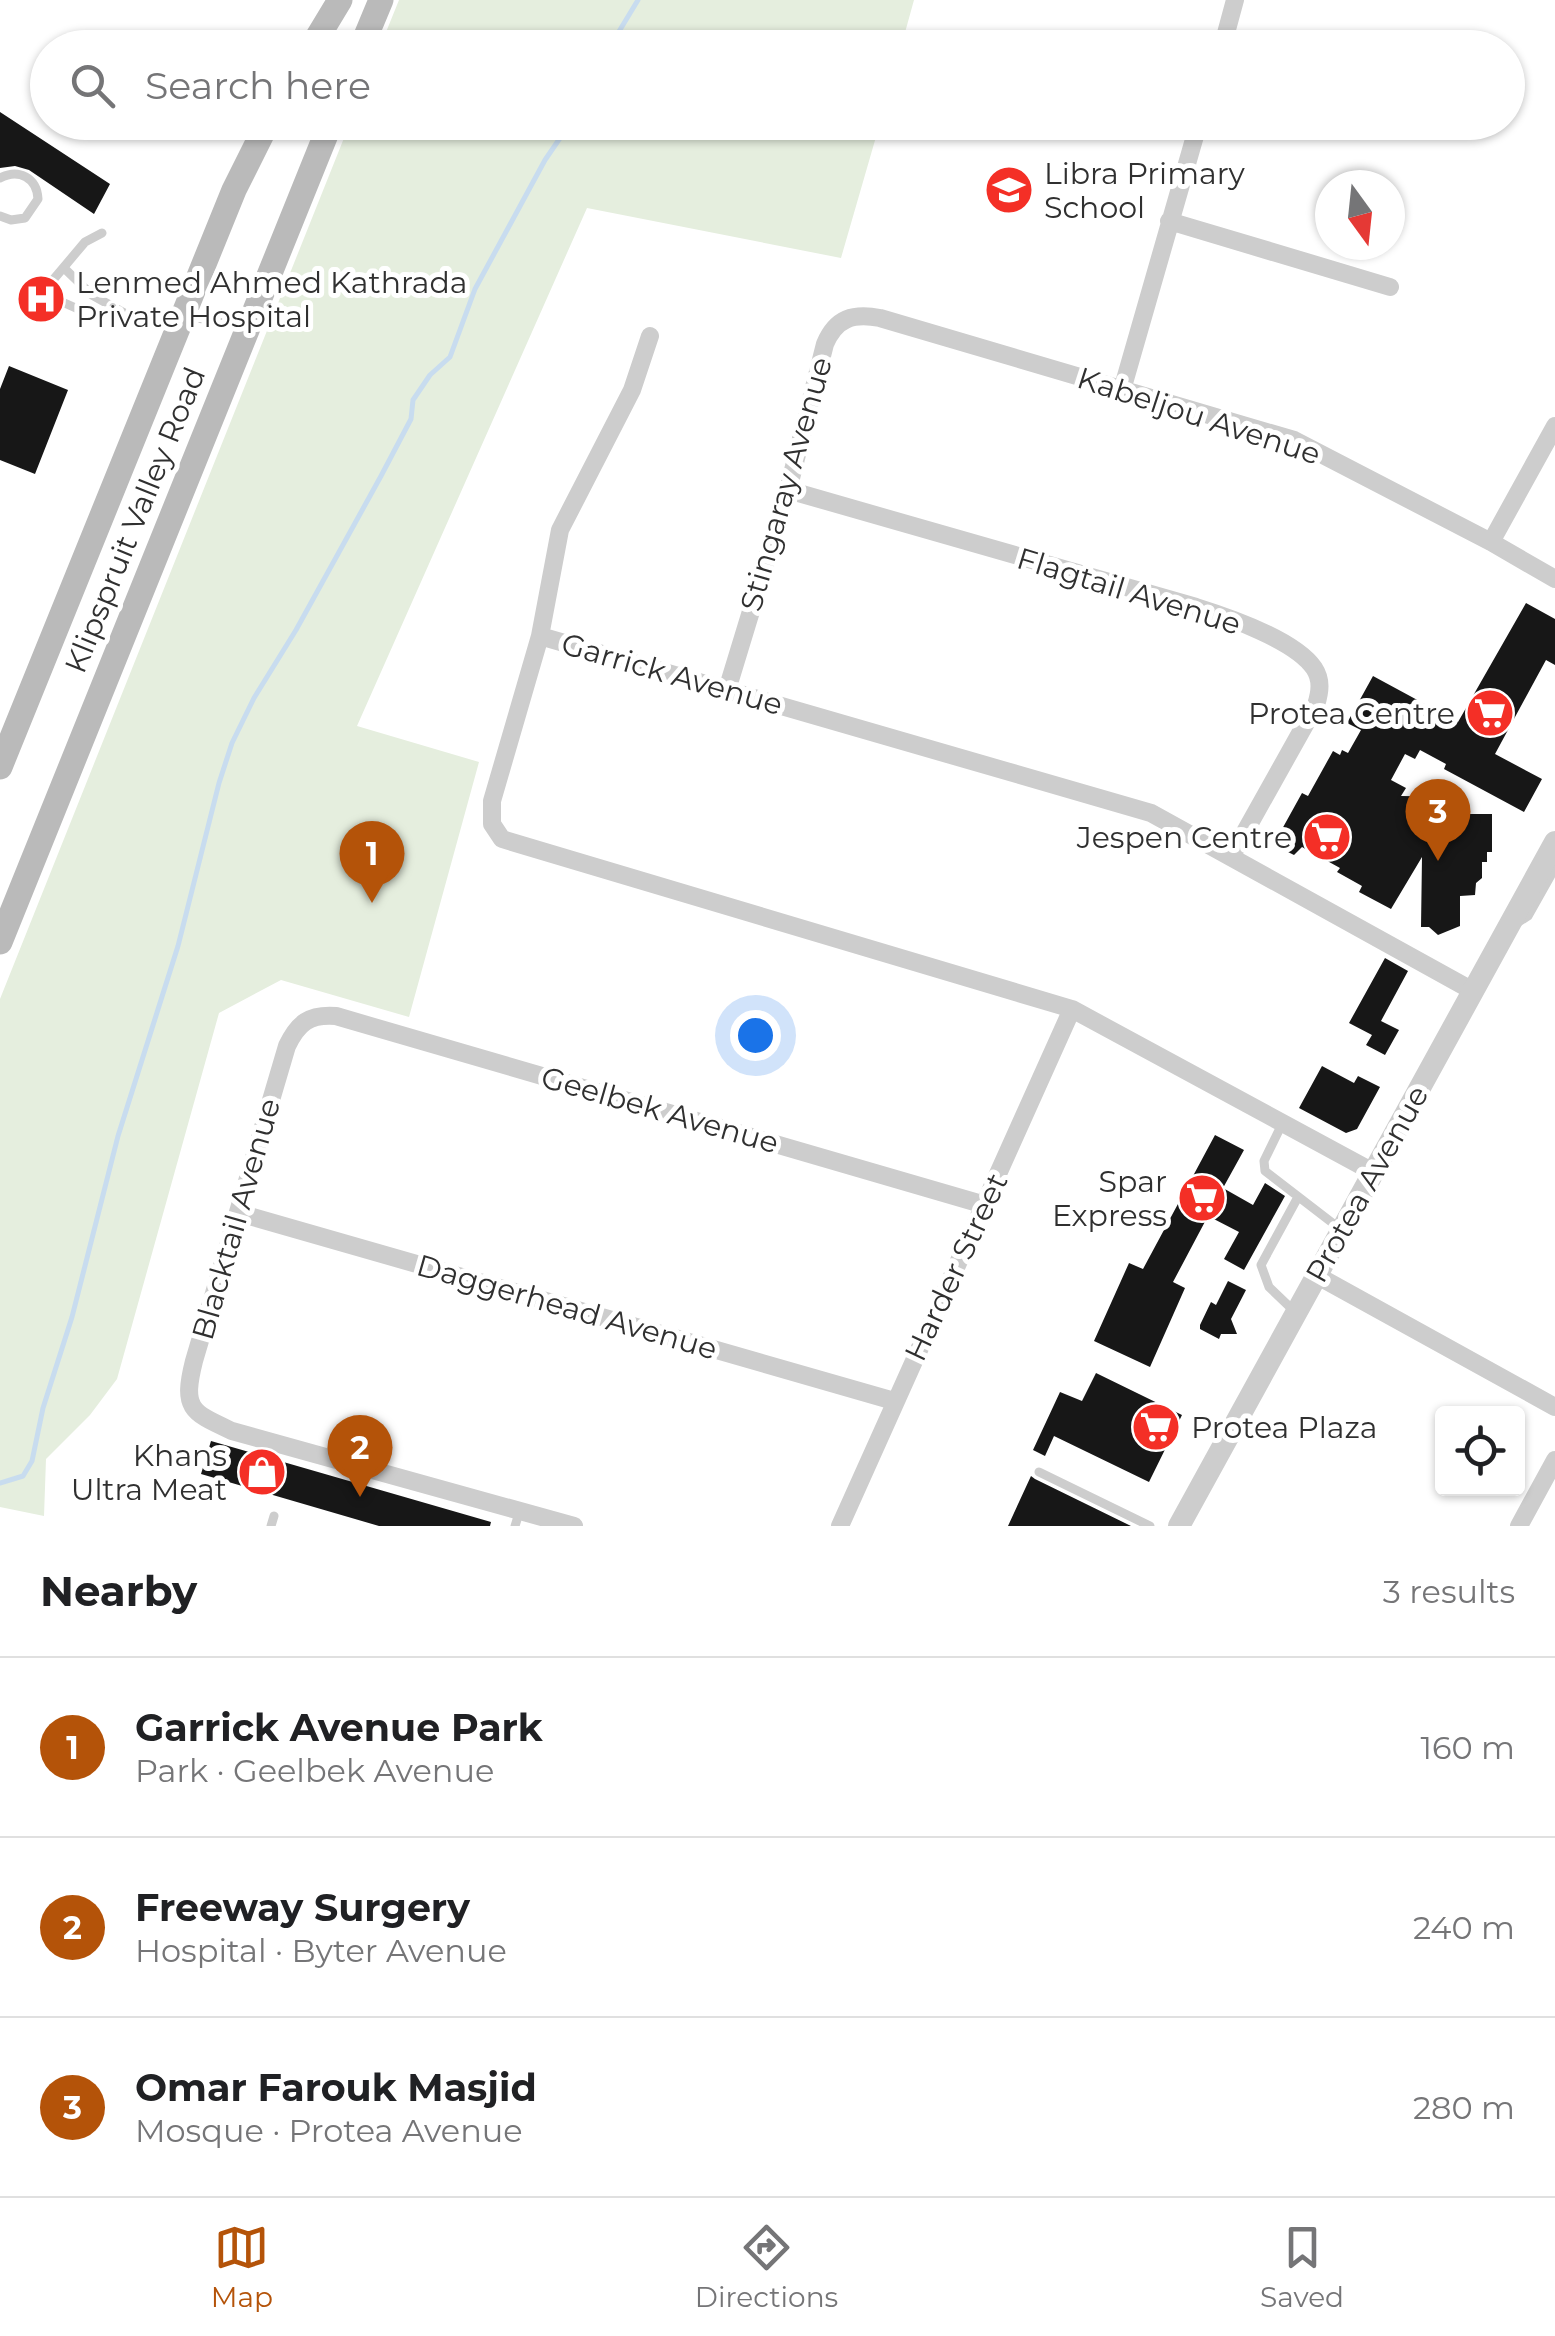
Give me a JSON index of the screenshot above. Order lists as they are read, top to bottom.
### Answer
{
  "streets": {
    "main road": ["Klipspruit Valley Road"],
    "street": [
      "Kabeljou Avenue",
      "Stingaray Avenue",
      "Flagtail Avenue",
      "Garrick Avenue",
      "Geelbek Avenue",
      "Protea Avenue",
      "Blacktail Avenue",
      "Harder Street",
      "Daggerhead Avenue"
    ]
  },
  "crossings": [
    ["Kabeljou Avenue", "Stingaray Avenue"],
    ["Stingaray Avenue", "Flagtail Avenue"],
    ["Stingaray Avenue", "Garrick Avenue"],
    ["Flagtail Avenue", "Garrick Avenue"],
    ["Garrick Avenue", "Protea Avenue"],
    ["Garrick Avenue", "Harder Street"],
    ["Geelbek Avenue", "Blacktail Avenue"],
    ["Geelbek Avenue", "Harder Street"],
    ["Blacktail Avenue", "Daggerhead Avenue"],
    ["Harder Street", "Daggerhead Avenue"]
  ],
  "places": {
    "school or university": ["Libra Primary School"],
    "hospital": ["Lenmed Ahmed Kathrada Private Hospital"],
    "supermarket": [
      "Protea Centre",
      "Jespen Centre",
      "Spar Express",
      "Protea Plaza"
    ],
    "shop": ["Khans Ultra Meat"]
  },
  "north": "bottom",
  "page": {
    "search": "Search here",
    "pins": ["3", "1", "2"],
    "heading": ["Nearby", "3 results"],
    "list": [
      {
        "mark": "1",
        "name": "Garrick Avenue Park",
        "note": "Park · Geelbek Avenue",
        "value": "160 m"
      },
      {
        "mark": "2",
        "name": "Freeway Surgery",
        "note": "Hospital · Byter Avenue",
        "value": "240 m"
      },
      {
        "mark": "3",
        "name": "Omar Farouk Masjid",
        "note": "Mosque · Protea Avenue",
        "value": "280 m"
      }
    ],
    "nav": ["Map", "Directions", "Saved"]
  }
}
